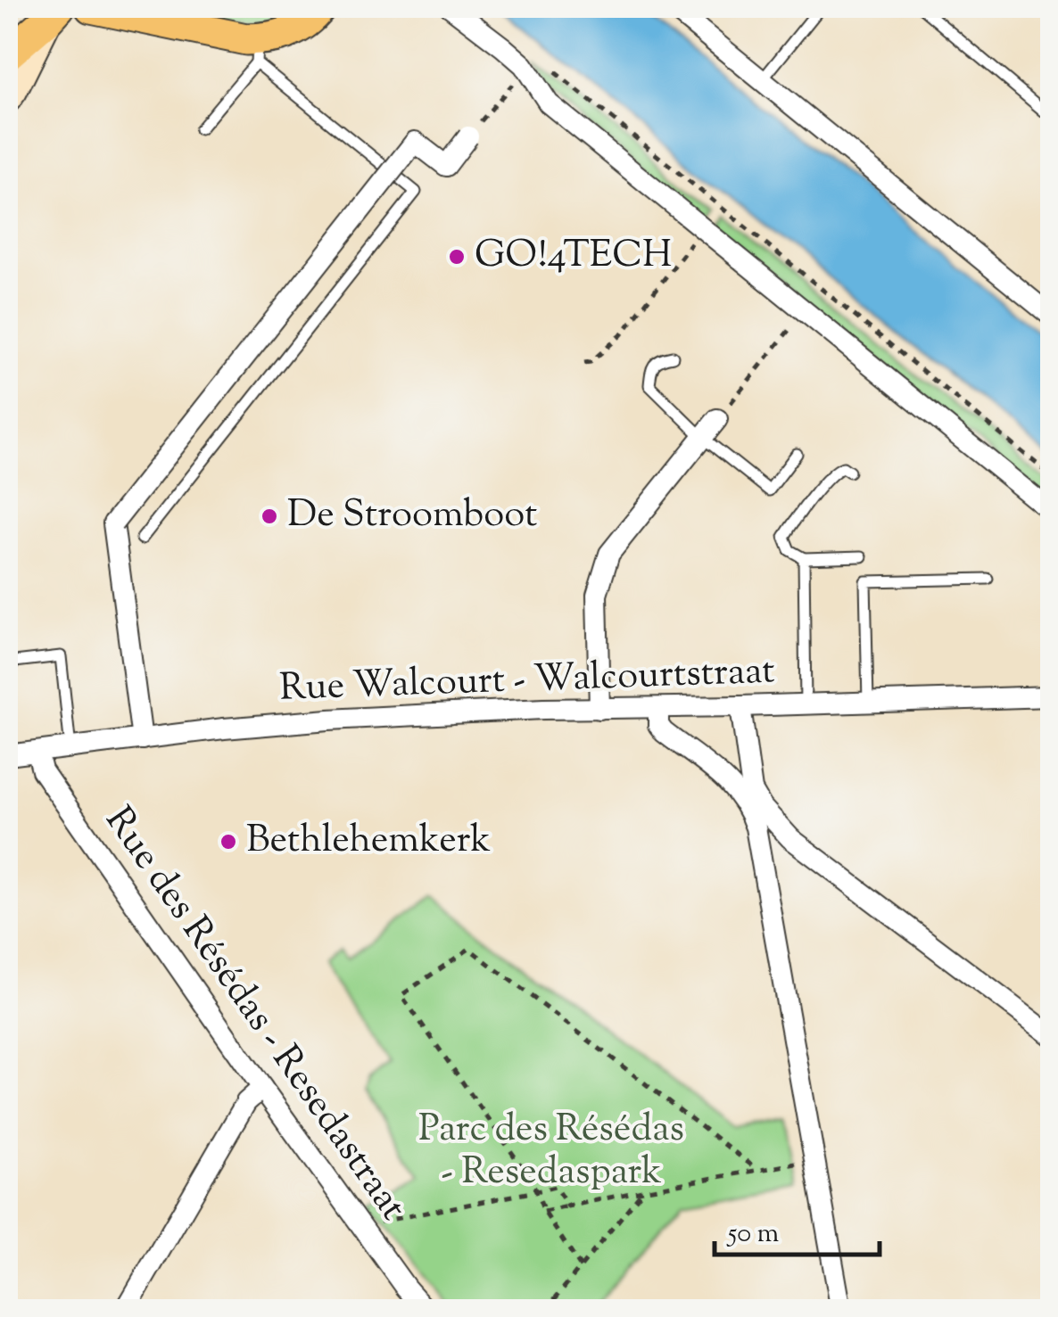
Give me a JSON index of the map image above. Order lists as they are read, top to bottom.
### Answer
{
  "streets": {
    "street": ["Rue Walcourt - Walcourtstraat", "Rue des Résédas - Resedastraat"]
  },
  "crossings": [
    ["Rue Walcourt - Walcourtstraat", "Rue des Résédas - Resedastraat"]
  ],
  "parks": ["Parc des Résédas - Resedaspark"],
  "places": ["GO!4TECH", "De Stroomboot", "Bethlehemkerk"],
  "scale_bar": "50 m"
}
